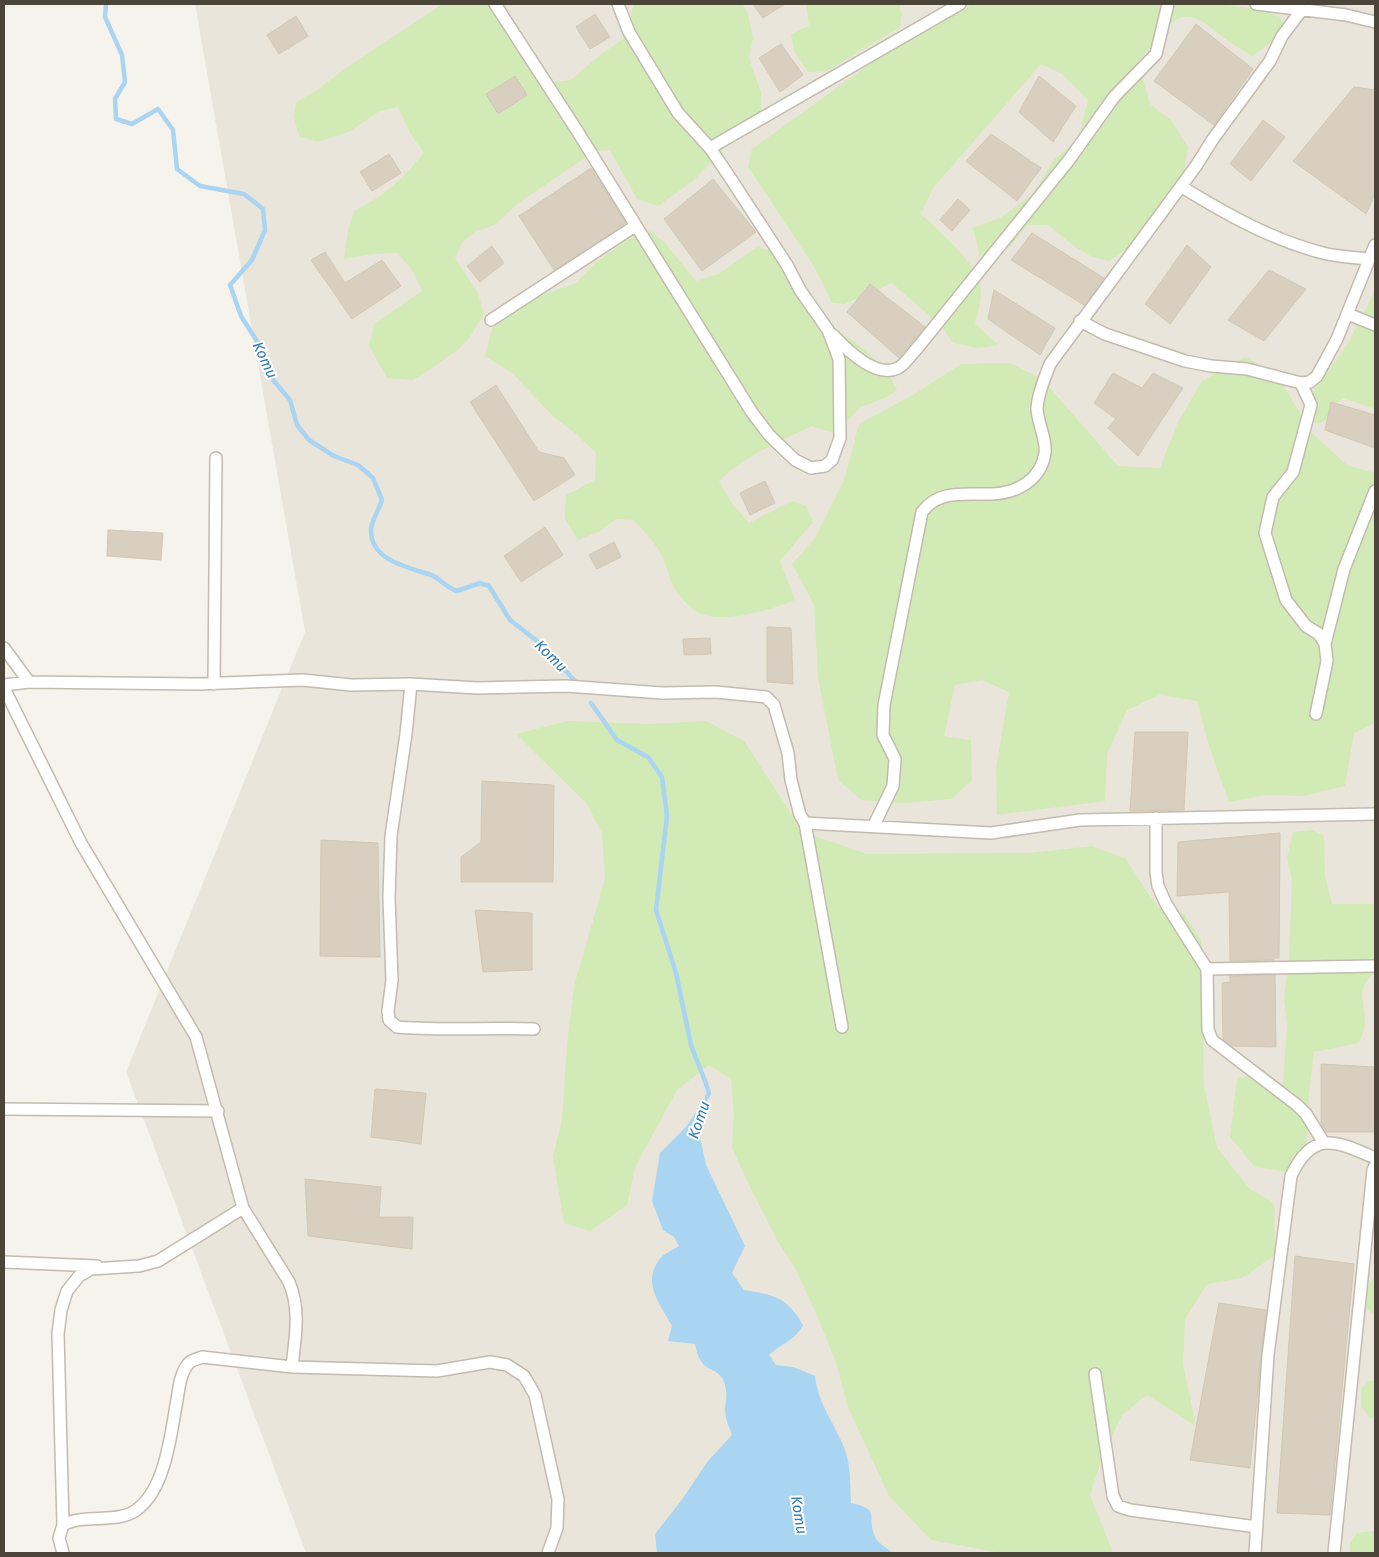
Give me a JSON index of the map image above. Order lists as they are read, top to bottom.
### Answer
{
  "water": ["Komu"]
}
